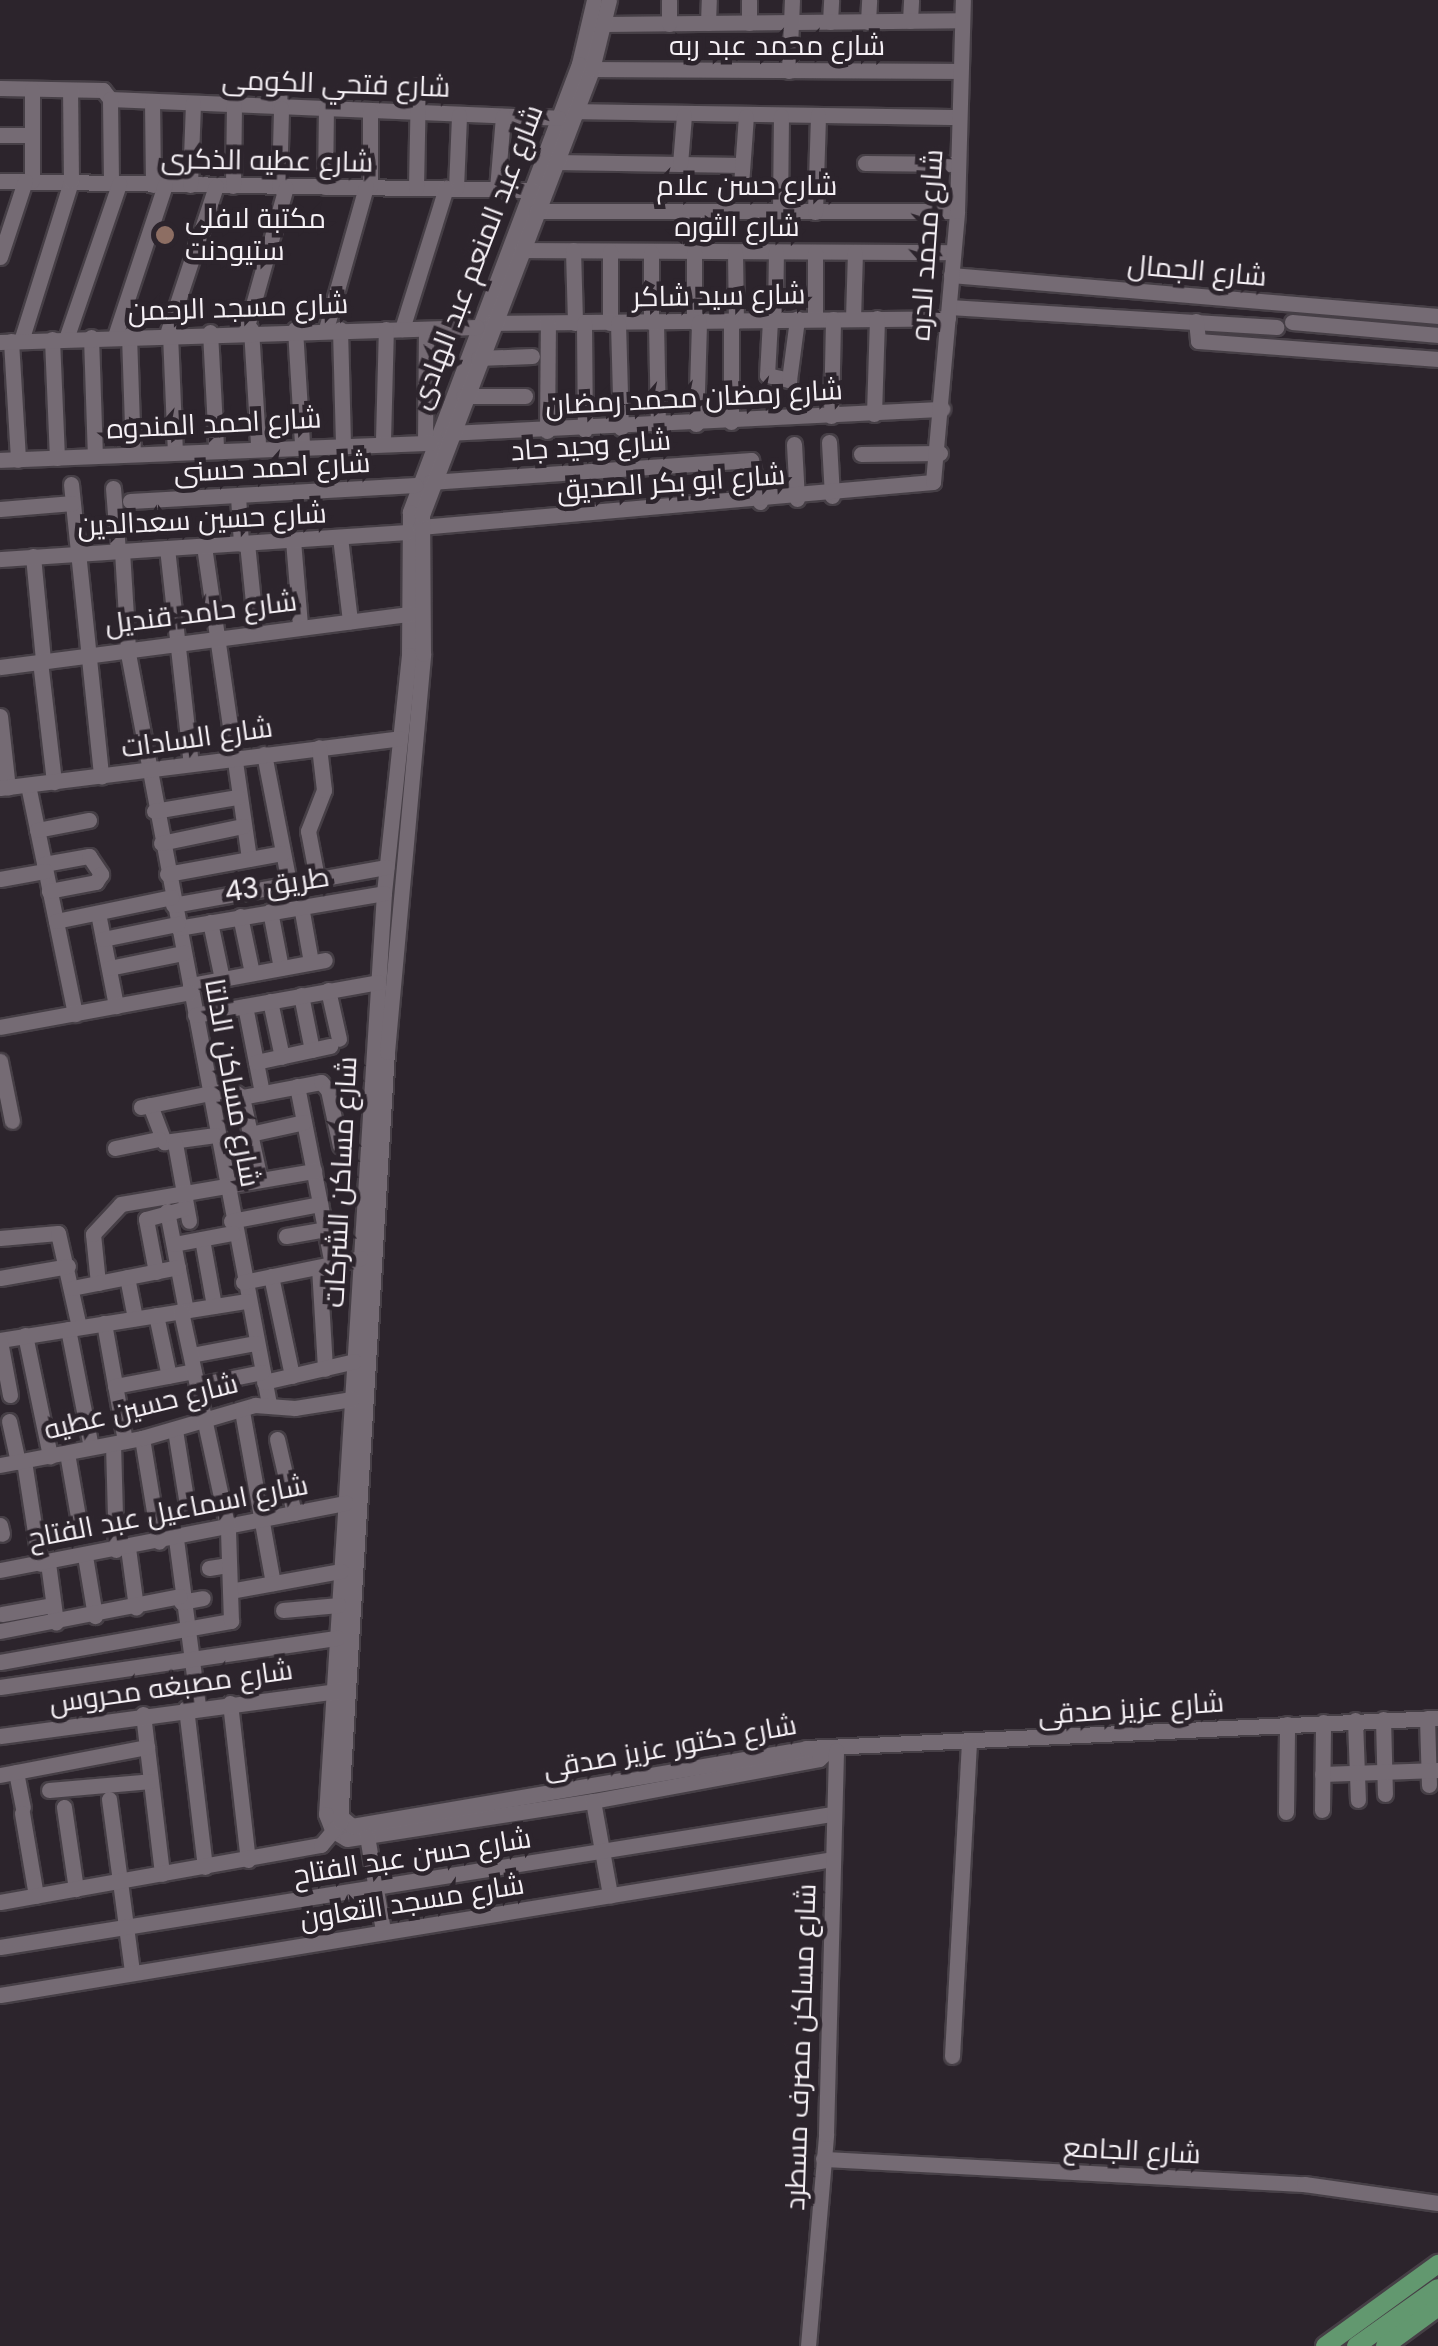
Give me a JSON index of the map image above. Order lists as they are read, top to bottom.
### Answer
{
  "streets": {
    "street": [
      "شارع محمد عبد ربه",
      "شارع فتحي الكومى",
      "شارع عطيه الذكرى",
      "شارع حسن علام",
      "شارع الثوره",
      "شارع محمد الدره",
      "شارع عبد المنعم عبد الهادى",
      "شارع الجمال",
      "شارع سيد شاكر",
      "شارع مسجد الرحمن",
      "شارع رمضان محمد رمضان",
      "شارع احمد المندوه",
      "شارع وحيد جاد",
      "شارع احمد حسنى",
      "شارع ابو بكر الصديق",
      "شارع حسين سعدالدين",
      "شارع حامد قنديل",
      "شارع السادات",
      "طريق 43",
      "شارع مساكن الدلتا",
      "شارع مساكن الشركات",
      "شارع حسين عطيه",
      "شارع اسماعيل عبد الفتاح",
      "شارع مصبغه محروس",
      "شارع عزيز صدقى",
      "شارع دكتور عزيز صدقى",
      "شارع حسن عبد الفتاح",
      "شارع مسجد التعاون",
      "شارع مساكن مصرف مسطرد",
      "شارع الجامع"
    ]
  },
  "crossings": [
    ["شارع محمد عبد ربه", "شارع محمد الدره"],
    ["شارع محمد عبد ربه", "شارع عبد المنعم عبد الهادى"],
    ["شارع فتحي الكومى", "شارع عبد المنعم عبد الهادى"],
    ["شارع عطيه الذكرى", "شارع عبد المنعم عبد الهادى"],
    ["شارع حسن علام", "شارع محمد الدره"],
    ["شارع حسن علام", "شارع عبد المنعم عبد الهادى"],
    ["شارع الثوره", "شارع محمد الدره"],
    ["شارع الثوره", "شارع عبد المنعم عبد الهادى"],
    ["شارع محمد الدره", "شارع الجمال"],
    ["شارع محمد الدره", "شارع سيد شاكر"],
    ["شارع محمد الدره", "شارع رمضان محمد رمضان"],
    ["شارع محمد الدره", "شارع ابو بكر الصديق"],
    ["شارع عبد المنعم عبد الهادى", "شارع سيد شاكر"],
    ["شارع عبد المنعم عبد الهادى", "شارع مسجد الرحمن"],
    ["شارع عبد المنعم عبد الهادى", "شارع رمضان محمد رمضان"],
    ["شارع عبد المنعم عبد الهادى", "شارع احمد المندوه"],
    ["شارع عبد المنعم عبد الهادى", "شارع وحيد جاد"],
    ["شارع عبد المنعم عبد الهادى", "شارع احمد حسنى"],
    ["شارع عبد المنعم عبد الهادى", "شارع ابو بكر الصديق"],
    ["شارع عبد المنعم عبد الهادى", "شارع حسين سعدالدين"],
    ["شارع عبد المنعم عبد الهادى", "شارع مساكن الشركات"],
    ["شارع الجمال", "شارع سيد شاكر"],
    ["شارع سيد شاكر", "شارع مسجد الرحمن"],
    ["شارع وحيد جاد", "شارع احمد حسنى"],
    ["شارع وحيد جاد", "شارع ابو بكر الصديق"],
    ["شارع ابو بكر الصديق", "شارع حسين سعدالدين"],
    ["شارع ابو بكر الصديق", "شارع مساكن الشركات"],
    ["شارع حسين سعدالدين", "شارع مساكن الدلتا"],
    ["شارع حسين سعدالدين", "شارع مساكن الشركات"],
    ["شارع حامد قنديل", "شارع مساكن الدلتا"],
    ["شارع حامد قنديل", "شارع مساكن الشركات"],
    ["شارع السادات", "شارع مساكن الدلتا"],
    ["شارع السادات", "شارع مساكن الشركات"],
    ["طريق 43", "شارع مساكن الدلتا"],
    ["طريق 43", "شارع مساكن الشركات"],
    ["شارع مساكن الدلتا", "شارع حسين عطيه"],
    ["شارع مساكن الشركات", "شارع حسين عطيه"],
    ["شارع مساكن الشركات", "شارع اسماعيل عبد الفتاح"],
    ["شارع مساكن الشركات", "شارع مصبغه محروس"],
    ["شارع مساكن الشركات", "شارع دكتور عزيز صدقى"],
    ["شارع عزيز صدقى", "شارع دكتور عزيز صدقى"],
    ["شارع عزيز صدقى", "شارع مساكن مصرف مسطرد"],
    ["شارع دكتور عزيز صدقى", "شارع مساكن مصرف مسطرد"],
    ["شارع حسن عبد الفتاح", "شارع مساكن مصرف مسطرد"],
    ["شارع مسجد التعاون", "شارع مساكن مصرف مسطرد"],
    ["شارع مساكن مصرف مسطرد", "شارع الجامع"]
  ],
  "places": ["مكتبة لافلى ستيودنت"]
}
